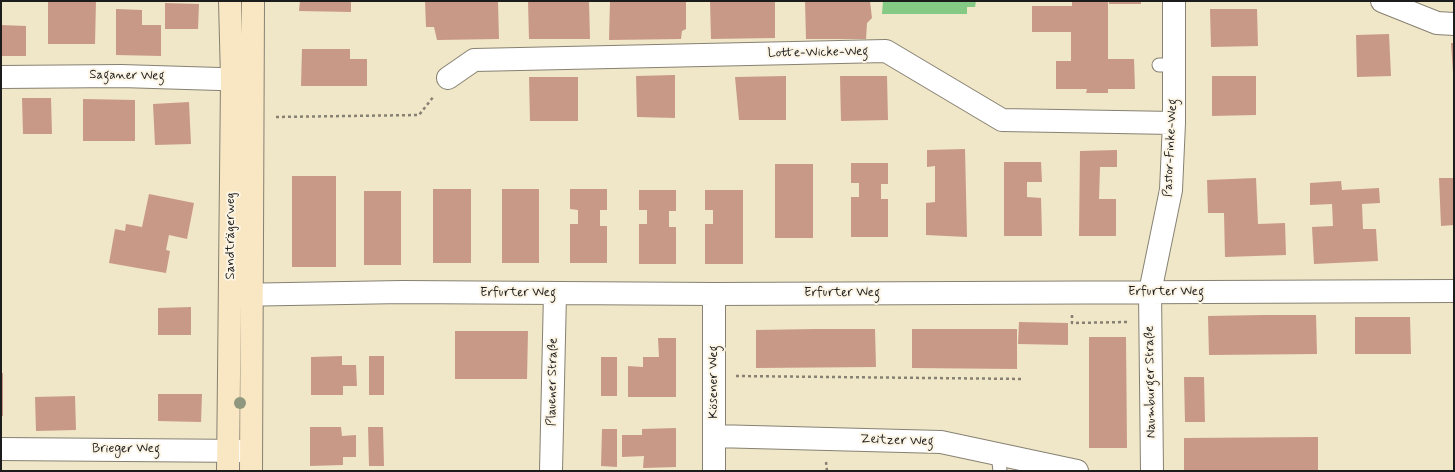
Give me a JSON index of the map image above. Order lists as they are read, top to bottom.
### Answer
{
  "streets": {
    "main road": ["Sandträgerweg"],
    "street": [
      "Lotte-Wicke-Weg",
      "Saganer Weg",
      "Pastor-Finke-Weg",
      "Erfurter Weg",
      "Plauener Straße",
      "Kösener Weg",
      "Naumburger Straße",
      "Zeitzer Weg",
      "Brieger Weg"
    ]
  },
  "crossings": [
    ["Lotte-Wicke-Weg", "Pastor-Finke-Weg"],
    ["Saganer Weg", "Sandträgerweg"],
    ["Pastor-Finke-Weg", "Erfurter Weg"],
    ["Pastor-Finke-Weg", "Naumburger Straße"],
    ["Sandträgerweg", "Erfurter Weg"],
    ["Sandträgerweg", "Brieger Weg"],
    ["Erfurter Weg", "Plauener Straße"],
    ["Erfurter Weg", "Kösener Weg"],
    ["Erfurter Weg", "Naumburger Straße"],
    ["Kösener Weg", "Zeitzer Weg"]
  ]
}
